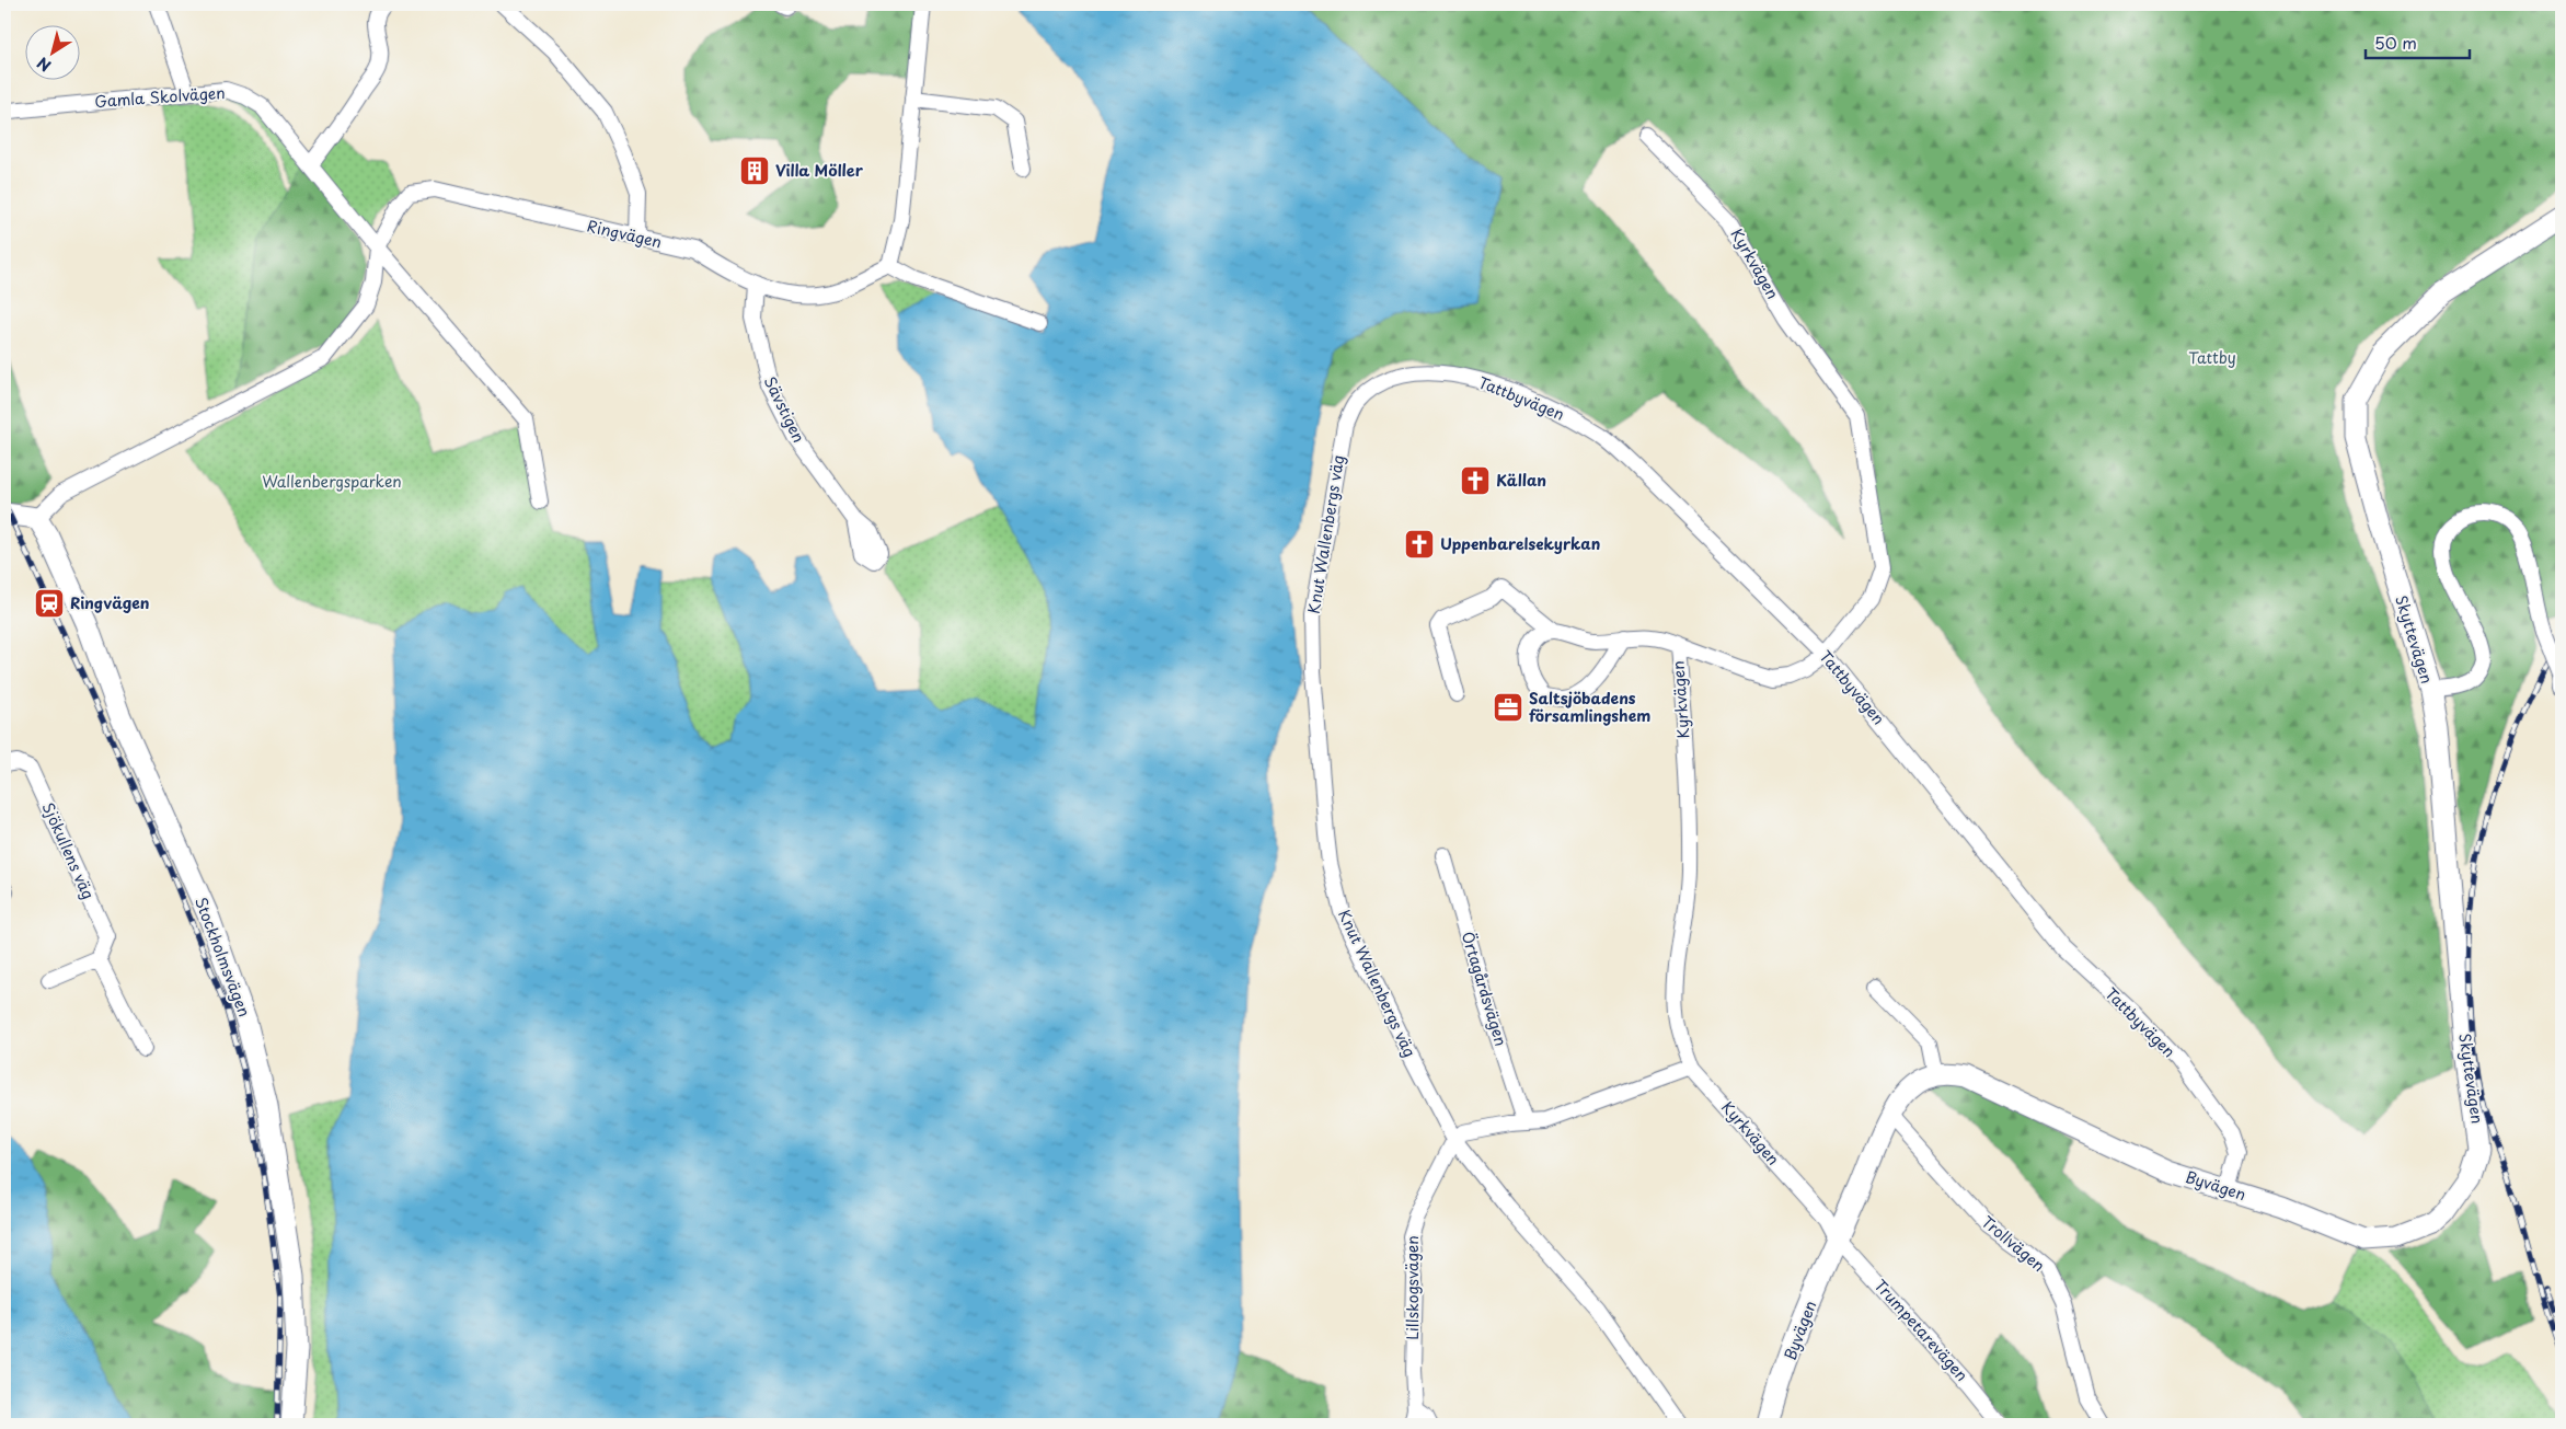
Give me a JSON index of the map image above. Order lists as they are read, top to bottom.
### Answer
{
  "streets": {
    "street": [
      "Gamla Skolvägen",
      "Ringvägen",
      "Kyrkvägen",
      "Tattbyvägen",
      "Sävstigen",
      "Knut Wallenbergs väg",
      "Skyttevägen",
      "Sjökullens väg",
      "Stockholmsvägen",
      "Örtagårdsvägen",
      "Byvägen",
      "Trollvägen",
      "Lillskogsvägen",
      "Trumpetarevägen"
    ]
  },
  "crossings": [
    ["Gamla Skolvägen", "Ringvägen"],
    ["Ringvägen", "Sävstigen"],
    ["Ringvägen", "Stockholmsvägen"],
    ["Kyrkvägen", "Tattbyvägen"],
    ["Kyrkvägen", "Byvägen"],
    ["Kyrkvägen", "Trumpetarevägen"],
    ["Tattbyvägen", "Knut Wallenbergs väg"],
    ["Tattbyvägen", "Byvägen"],
    ["Knut Wallenbergs väg", "Lillskogsvägen"],
    ["Skyttevägen", "Byvägen"],
    ["Byvägen", "Trollvägen"],
    ["Byvägen", "Trumpetarevägen"]
  ],
  "parks": ["Tattby", "Wallenbergsparken"],
  "places": {
    "building": ["Villa Möller"],
    "church": ["Källan", "Uppenbarelsekyrkan"],
    "station": ["Ringvägen"],
    "office": ["Saltsjöbadens församlingshem"]
  },
  "scale_bar": "50 m",
  "north": "bottom left"
}
